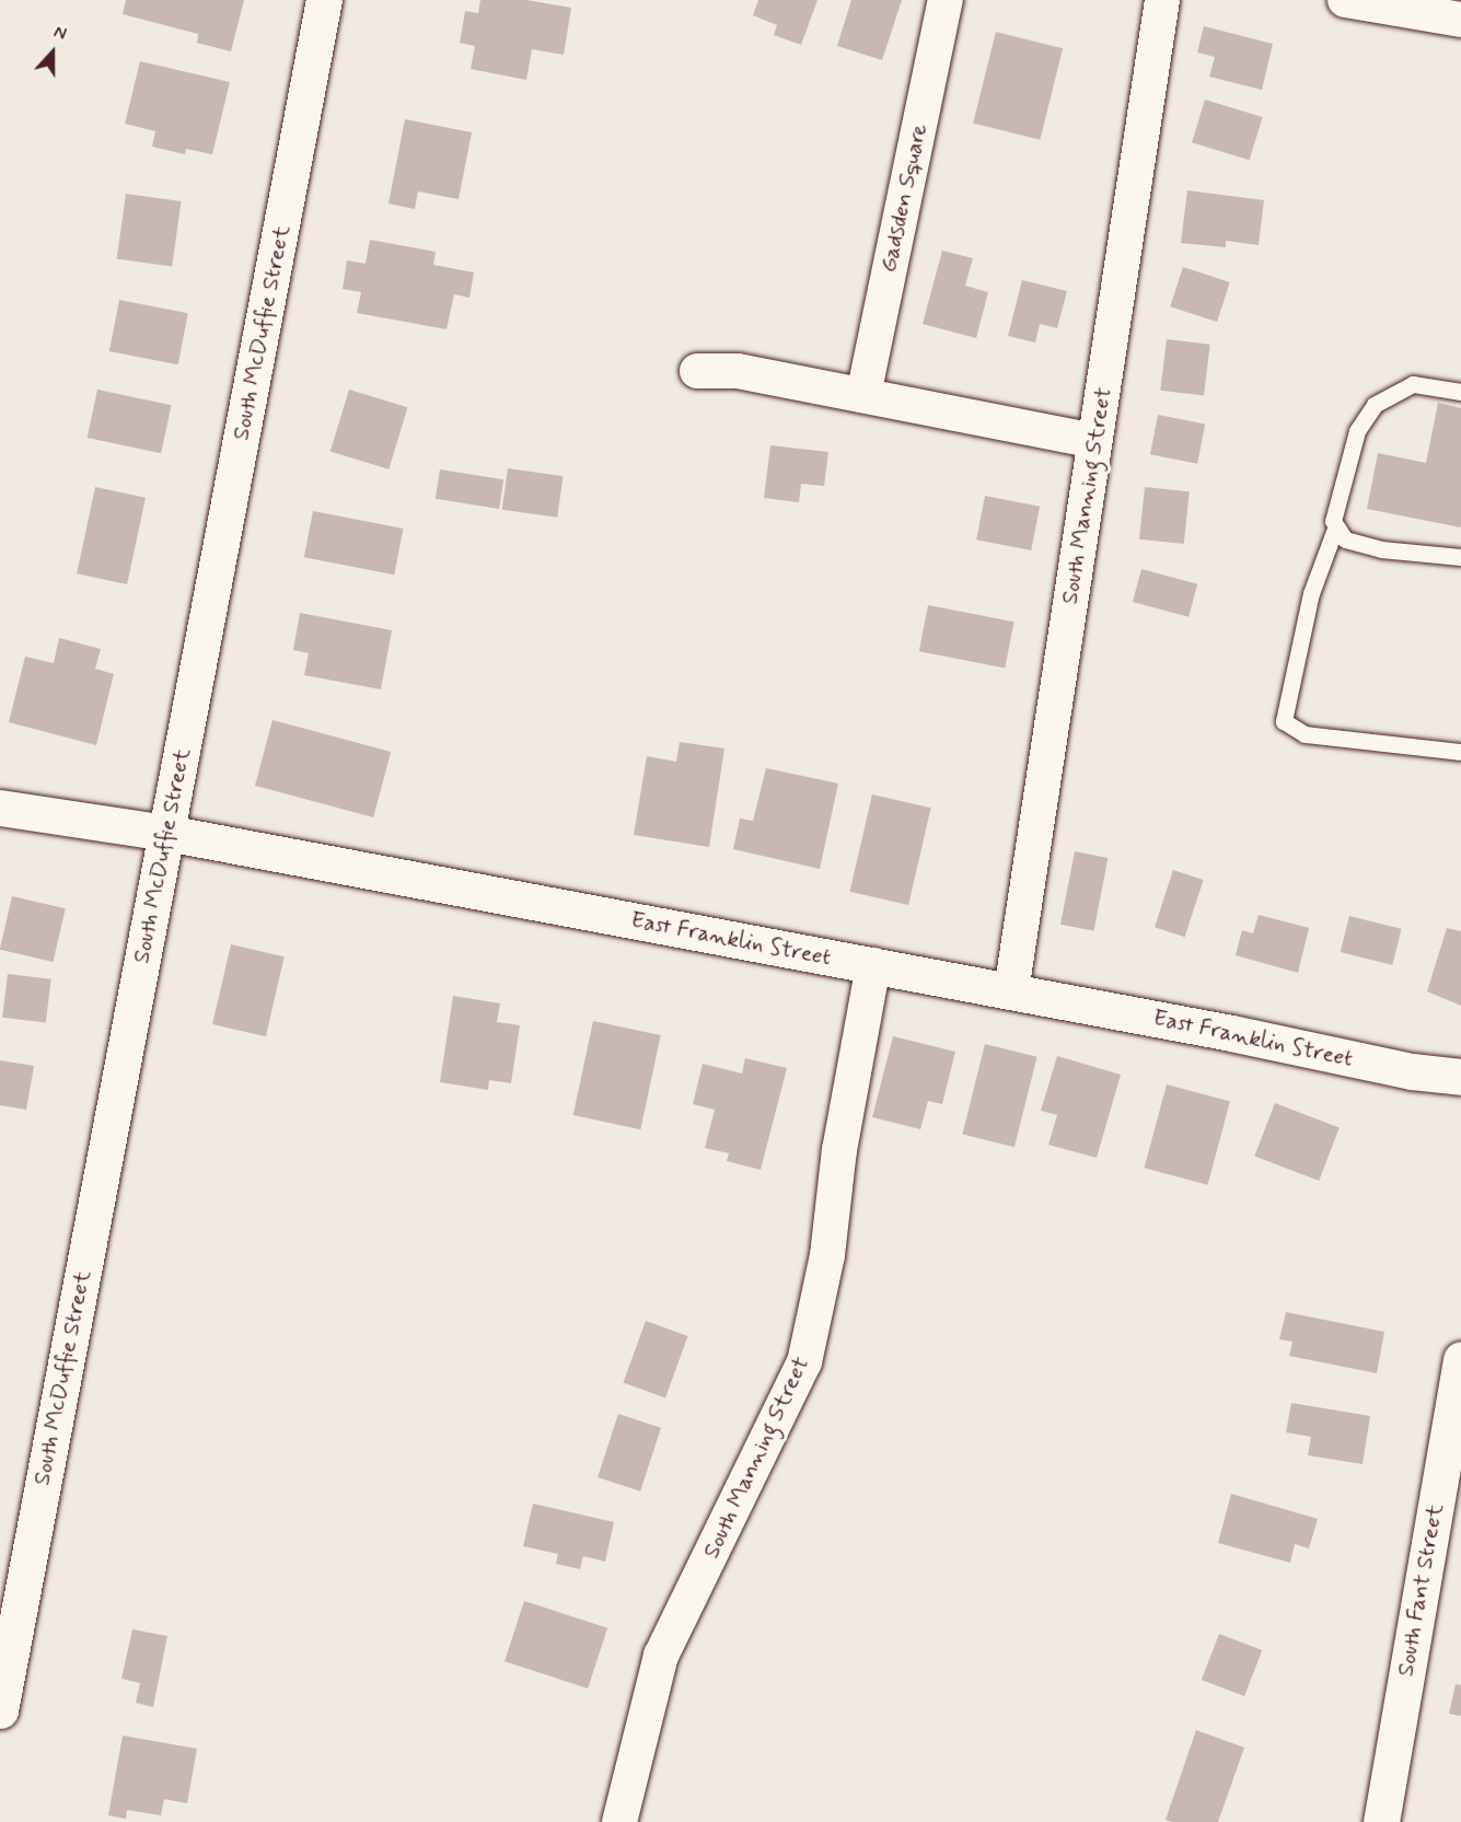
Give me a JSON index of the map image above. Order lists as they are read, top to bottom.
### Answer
{
  "streets": {
    "street": [
      "Gadsden Square",
      "South McDuffie Street",
      "South Manning Street",
      "East Franklin Street",
      "South Fant Street"
    ]
  },
  "crossings": [
    ["South McDuffie Street", "East Franklin Street"],
    ["South Manning Street", "East Franklin Street"]
  ],
  "north": "top"
}
